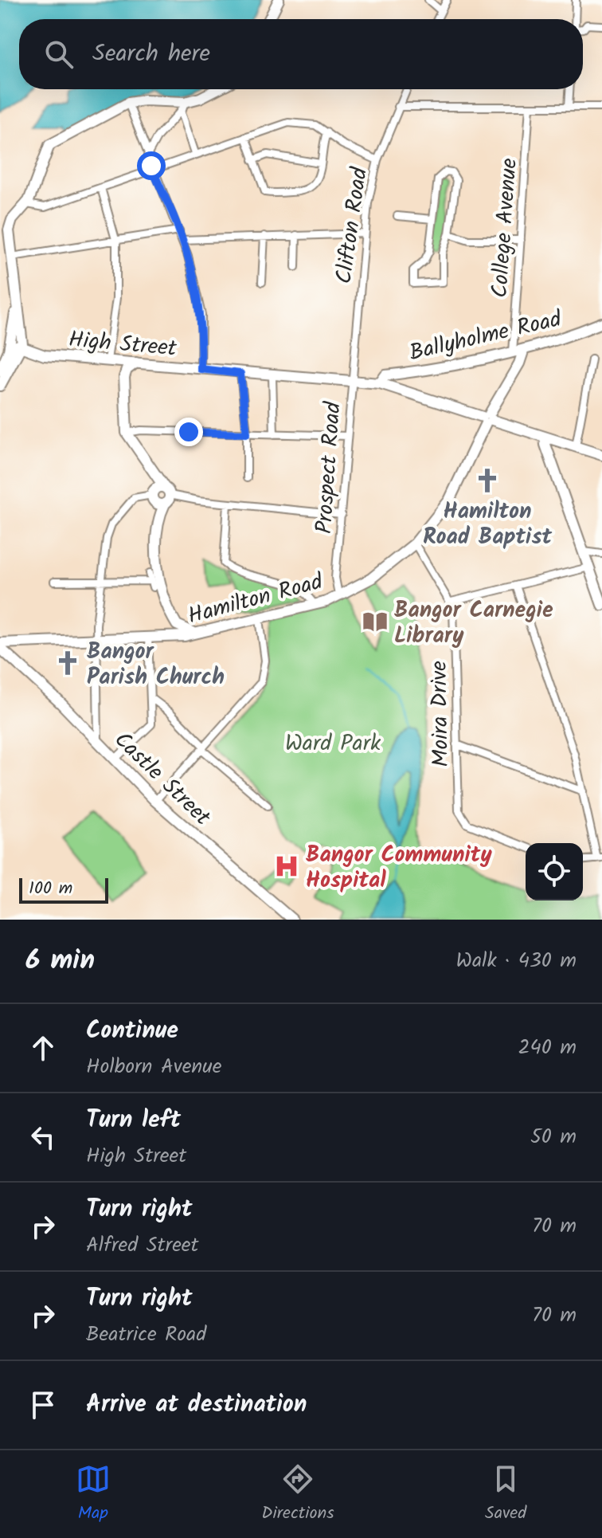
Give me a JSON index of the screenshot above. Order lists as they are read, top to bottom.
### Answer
{
  "streets": {
    "main road": [
      "Ballyholme Road",
      "High Street",
      "Hamilton Road",
      "Castle Street"
    ],
    "street": [
      "Clifton Road",
      "College Avenue",
      "Prospect Road",
      "Moira Drive"
    ]
  },
  "crossings": [
    ["Clifton Road", "High Street"],
    ["Clifton Road", "Prospect Road"],
    ["College Avenue", "Ballyholme Road"],
    ["College Avenue", "Hamilton Road"],
    ["Ballyholme Road", "High Street"],
    ["Ballyholme Road", "Hamilton Road"],
    ["High Street", "Prospect Road"],
    ["Prospect Road", "Hamilton Road"],
    ["Hamilton Road", "Moira Drive"],
    ["Hamilton Road", "Castle Street"]
  ],
  "parks": ["Ward Park"],
  "places": {
    "church": ["Hamilton Road Baptist", "Bangor Parish Church"],
    "library": ["Bangor Carnegie Library"],
    "hospital": ["Bangor Community Hospital"]
  },
  "scale_bar": "100 m",
  "page": {
    "search": "Search here",
    "scale": "100 m",
    "heading": ["6 min", "Walk · 430 m"],
    "list": [
      ["Continue", "Holborn Avenue", "240 m"],
      ["Turn left", "High Street", "50 m"],
      ["Turn right", "Alfred Street", "70 m"],
      ["Turn right", "Beatrice Road", "70 m"],
      "Arrive at destination"
    ],
    "nav": ["Map", "Directions", "Saved"]
  }
}
